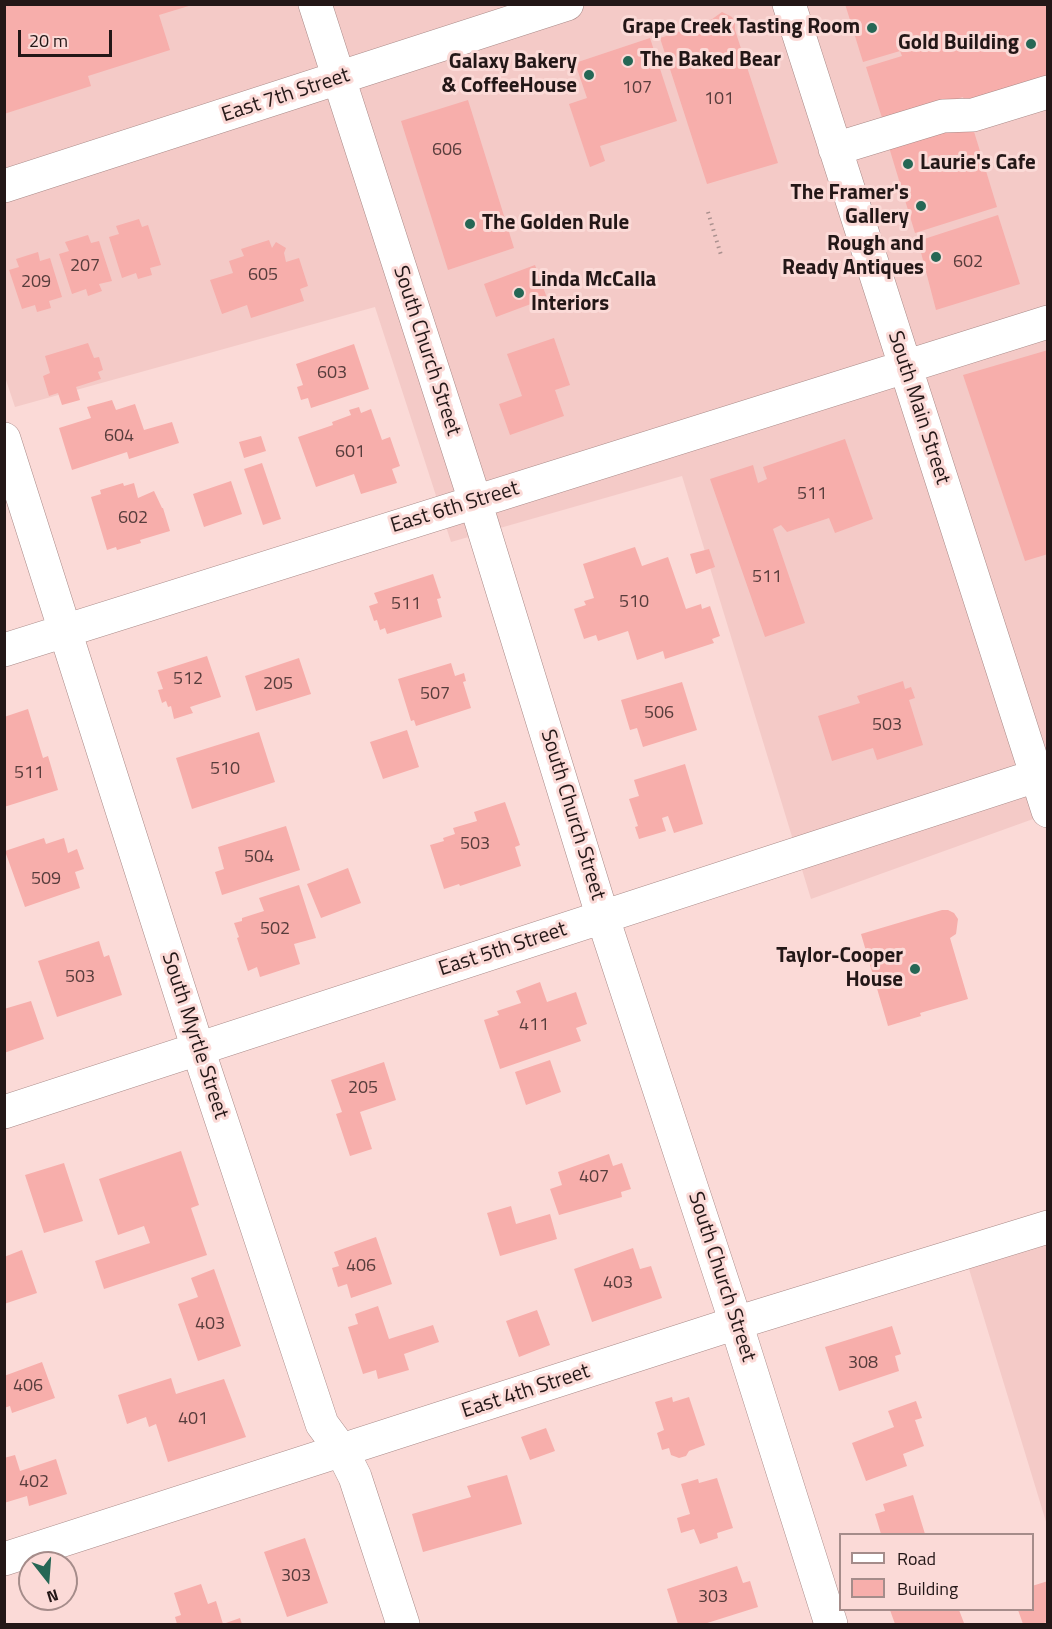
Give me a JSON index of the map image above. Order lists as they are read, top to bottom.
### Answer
{
  "streets": {
    "street": [
      "East 7th Street",
      "South Church Street",
      "South Main Street",
      "East 6th Street",
      "East 5th Street",
      "South Myrtle Street",
      "East 4th Street"
    ]
  },
  "crossings": [
    ["East 7th Street", "South Church Street"],
    ["South Church Street", "East 6th Street"],
    ["South Church Street", "East 5th Street"],
    ["South Church Street", "East 4th Street"],
    ["South Main Street", "East 6th Street"],
    ["South Main Street", "East 5th Street"],
    ["East 6th Street", "South Myrtle Street"],
    ["East 5th Street", "South Myrtle Street"],
    ["South Myrtle Street", "East 4th Street"]
  ],
  "places": [
    "Grape Creek Tasting Room",
    "Gold Building",
    "The Baked Bear",
    "Galaxy Bakery & CoffeeHouse",
    "Laurie's Cafe",
    "The Framer's Gallery",
    "The Golden Rule",
    "Rough and Ready Antiques",
    "Linda McCalla Interiors",
    "Taylor-Cooper House"
  ],
  "house_numbers": [
    "107",
    "101",
    "606",
    "602",
    "207",
    "605",
    "209",
    "603",
    "604",
    "601",
    "511",
    "602",
    "511",
    "510",
    "511",
    "512",
    "205",
    "507",
    "506",
    "503",
    "510",
    "511",
    "503",
    "504",
    "509",
    "502",
    "503",
    "411",
    "205",
    "407",
    "406",
    "403",
    "403",
    "308",
    "406",
    "401",
    "402",
    "303",
    "303"
  ],
  "legend": ["Road", "Building"],
  "scale_bar": "20 m",
  "north": "bottom"
}
